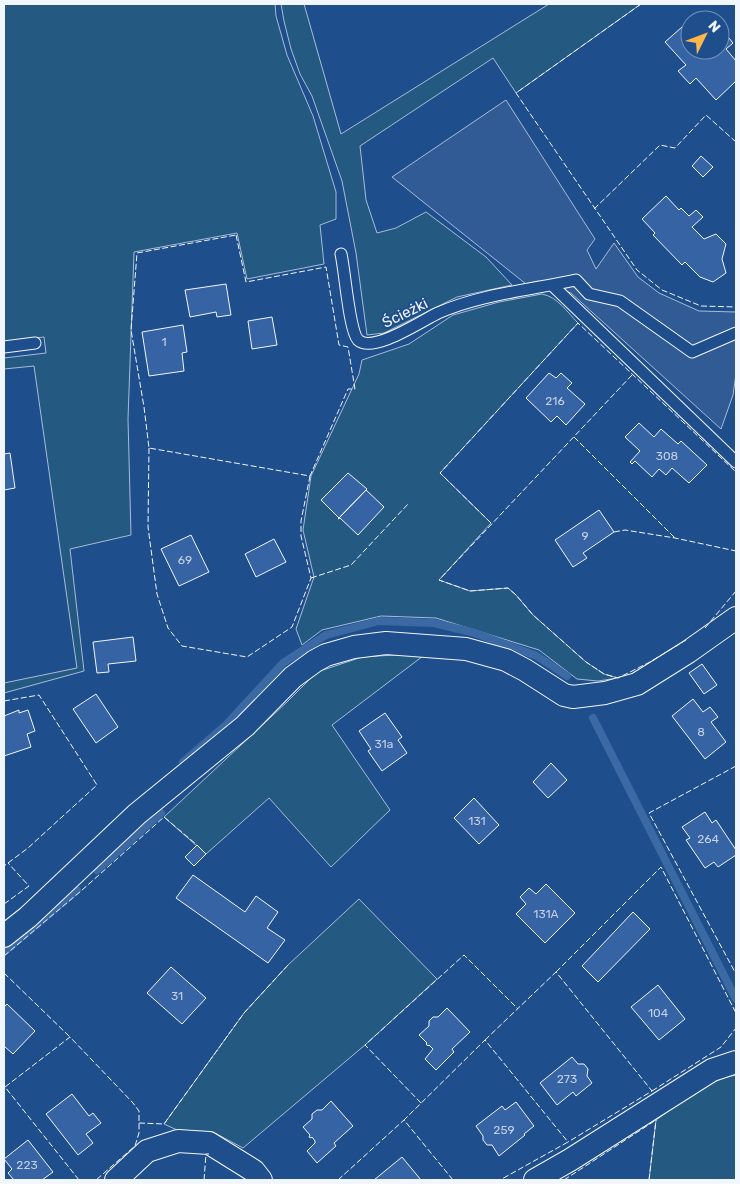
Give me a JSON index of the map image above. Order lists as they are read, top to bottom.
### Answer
{
  "streets": {
    "lane": ["Ścieżki"]
  },
  "house_numbers": [
    "1",
    "216",
    "308",
    "9",
    "69",
    "8",
    "31a",
    "131",
    "264",
    "131A",
    "31",
    "104",
    "273",
    "259",
    "223"
  ],
  "north": "top right"
}
